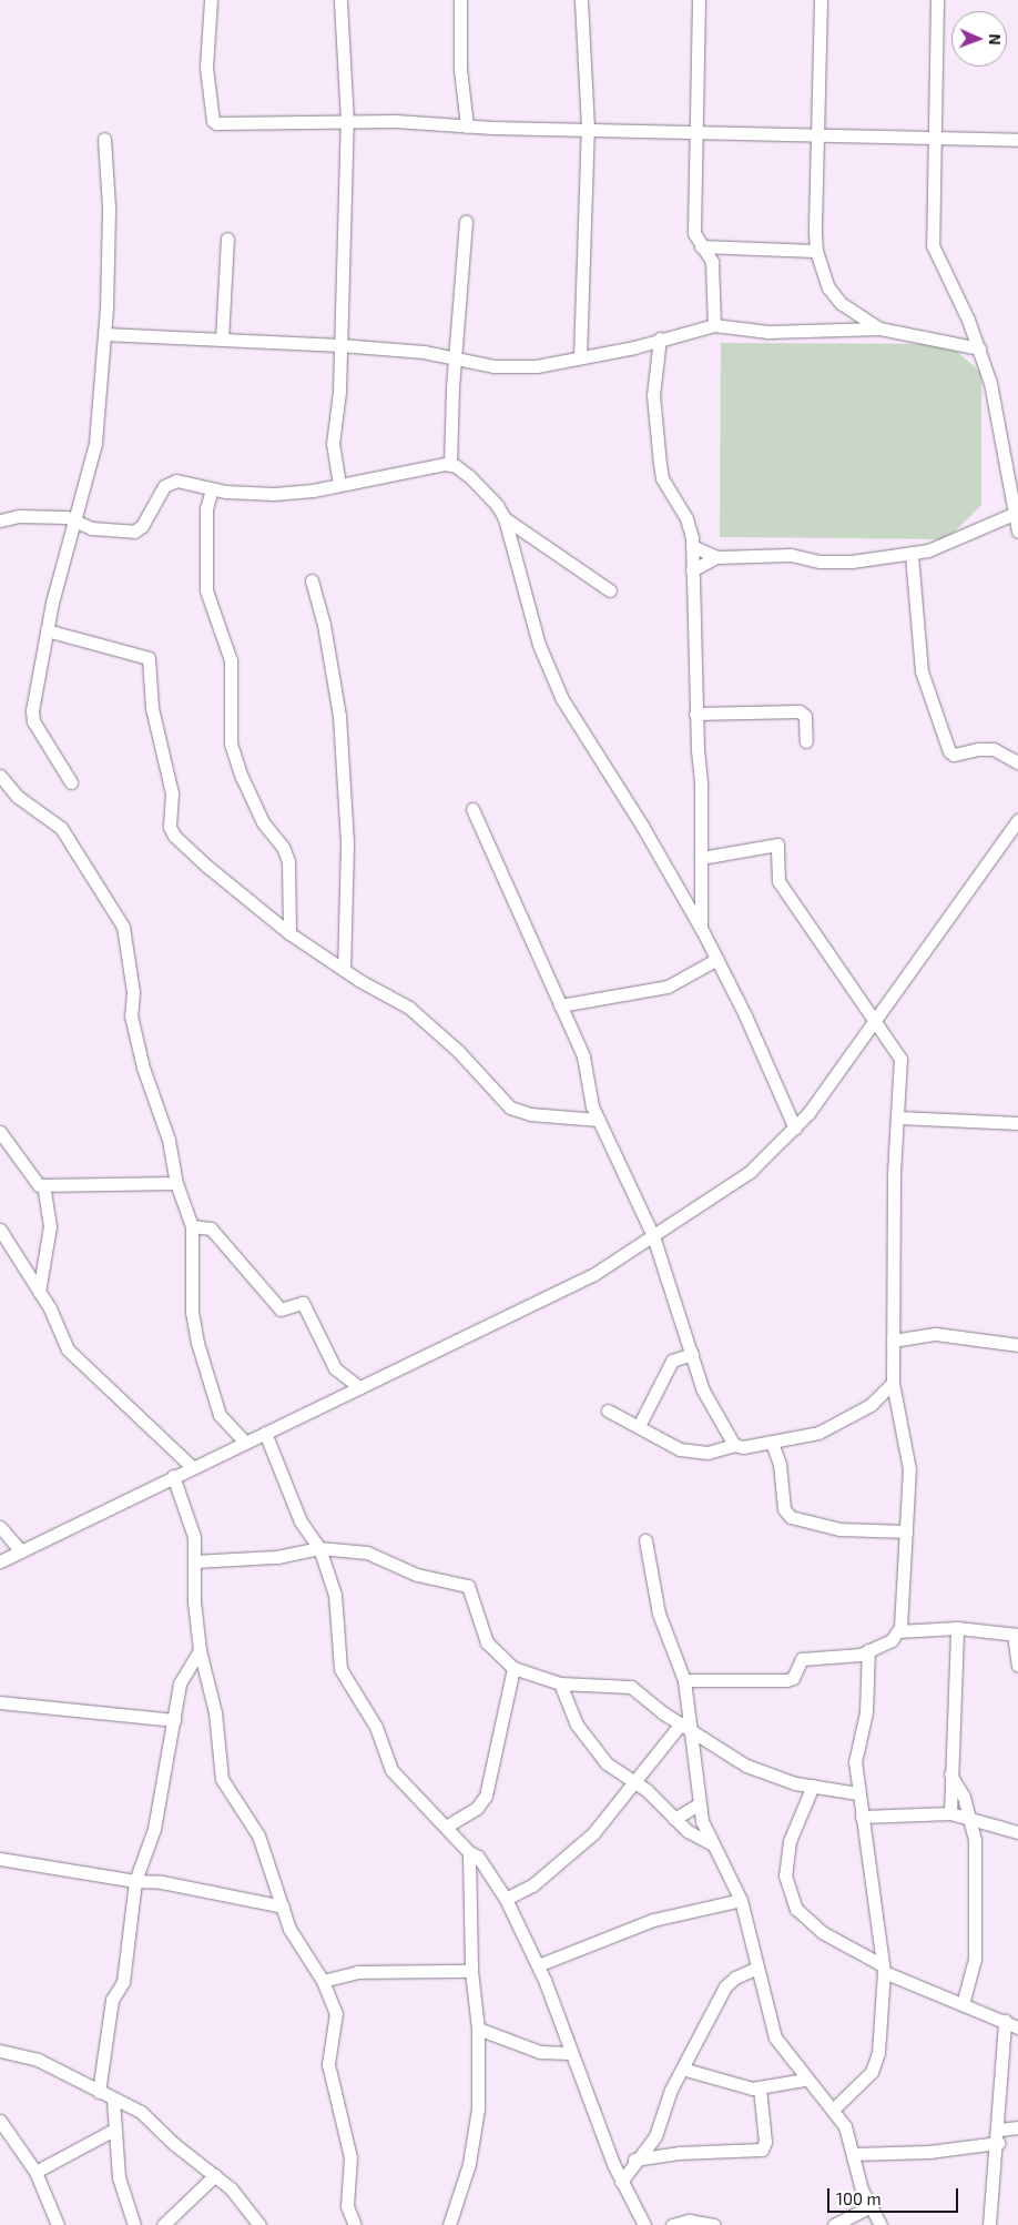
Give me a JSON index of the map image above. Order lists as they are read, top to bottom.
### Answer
{
  "scale_bar": "100 m",
  "north": "right"
}
